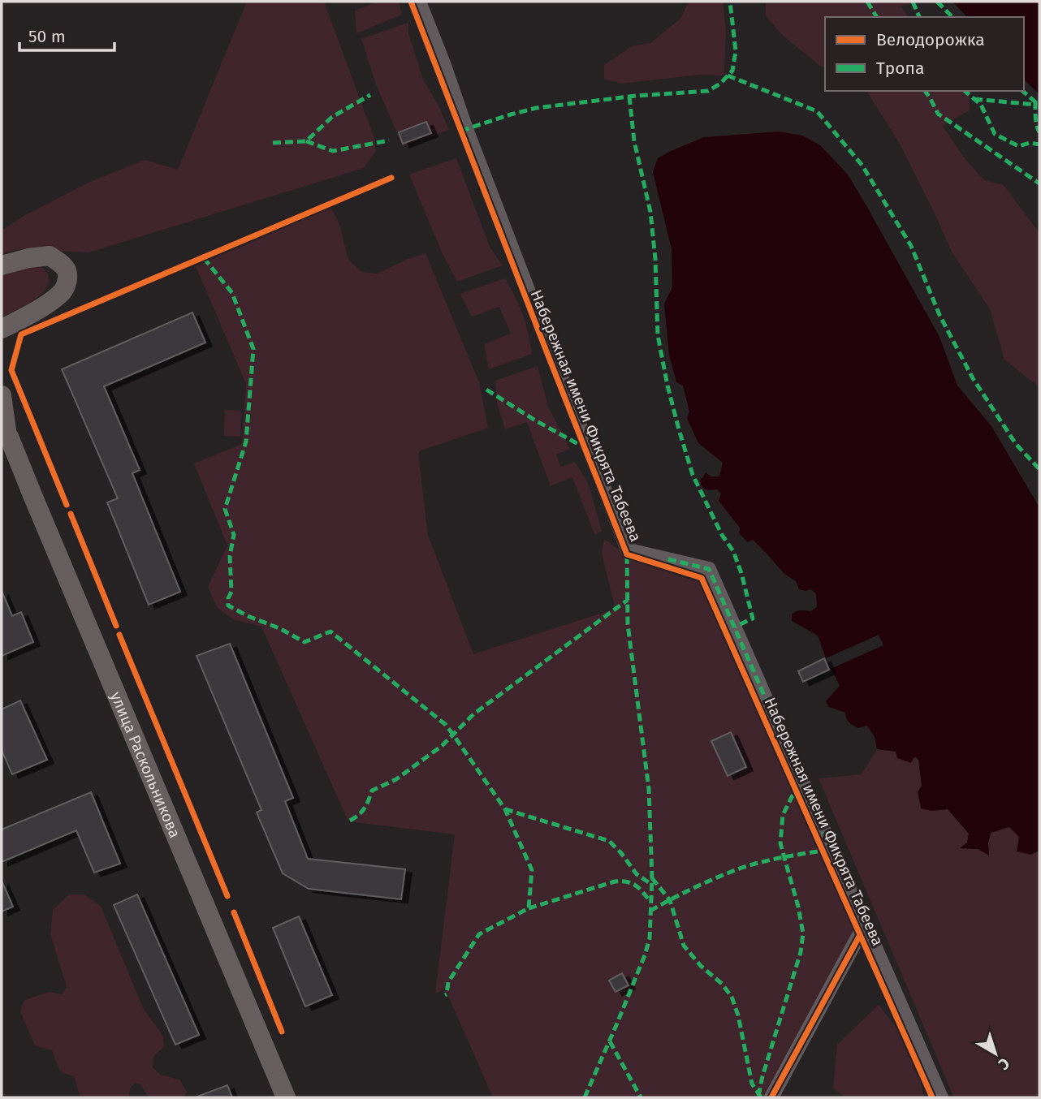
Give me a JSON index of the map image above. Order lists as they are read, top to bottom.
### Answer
{
  "streets": {
    "street": ["Набережная имени Фикрята Табеева", "улица Раскольникова"]
  },
  "legend": ["Велодорожка", "Тропа"],
  "scale_bar": "50 m",
  "north": "bottom right"
}
